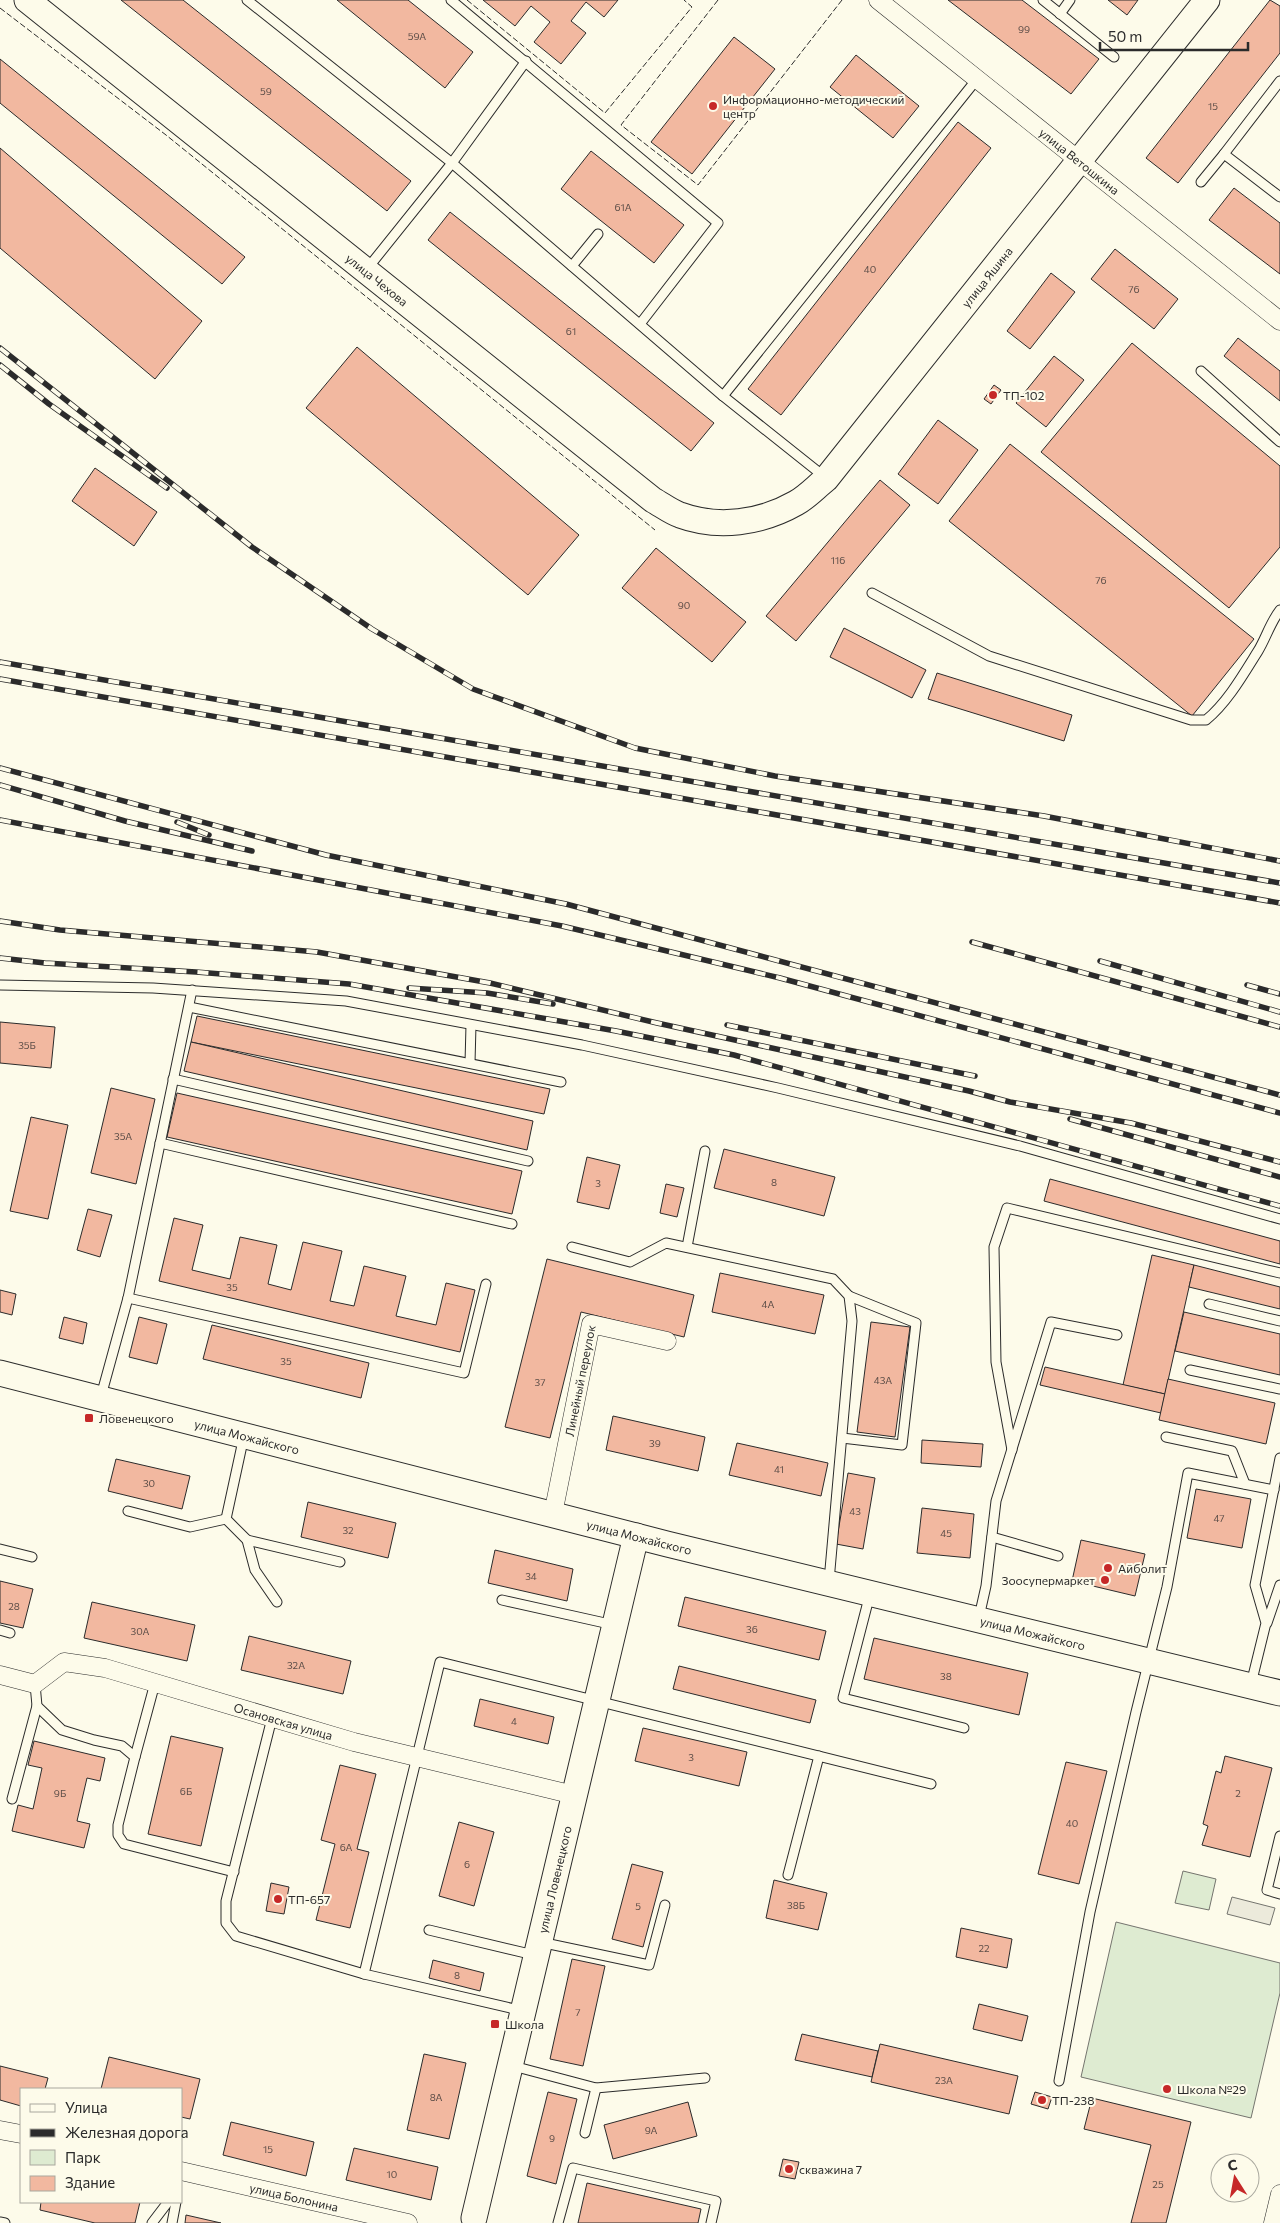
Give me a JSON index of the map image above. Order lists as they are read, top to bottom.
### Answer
{
  "streets": {
    "street": [
      "улица Ветошкина",
      "улица Яшина",
      "улица Чехова",
      "Линейный переулок",
      "улица Можайского",
      "Осановская улица",
      "улица Ловенецкого",
      "улица Болонина"
    ]
  },
  "crossings": [
    ["улица Ветошкина", "улица Яшина"],
    ["улица Яшина", "улица Чехова"],
    ["Линейный переулок", "улица Можайского"],
    ["улица Можайского", "улица Ловенецкого"],
    ["Осановская улица", "улица Ловенецкого"]
  ],
  "places": {
    "other": [
      "Информационно-методический центр",
      "ТП-102",
      "Айболит",
      "Зоосупермаркет",
      "ТП-657",
      "Школа №29",
      "ТП-238",
      "скважина 7"
    ],
    "transit": ["Ловенецкого", "Школа"]
  },
  "house_numbers": [
    "99",
    "59А",
    "59",
    "15",
    "61А",
    "40",
    "76",
    "61",
    "116",
    "76",
    "90",
    "35Б",
    "35А",
    "8",
    "3",
    "35",
    "4А",
    "35",
    "43А",
    "37",
    "39",
    "41",
    "30",
    "43",
    "47",
    "32",
    "45",
    "34",
    "28",
    "36",
    "30А",
    "32А",
    "38",
    "4",
    "3",
    "6Б",
    "9Б",
    "2",
    "40",
    "6А",
    "6",
    "38Б",
    "5",
    "22",
    "8",
    "7",
    "23А",
    "8А",
    "9А",
    "9",
    "15",
    "10",
    "25"
  ],
  "legend": [
    "Улица",
    "Железная дорога",
    "Парк",
    "Здание"
  ],
  "scale_bar": "50 m",
  "north": "top"
}
